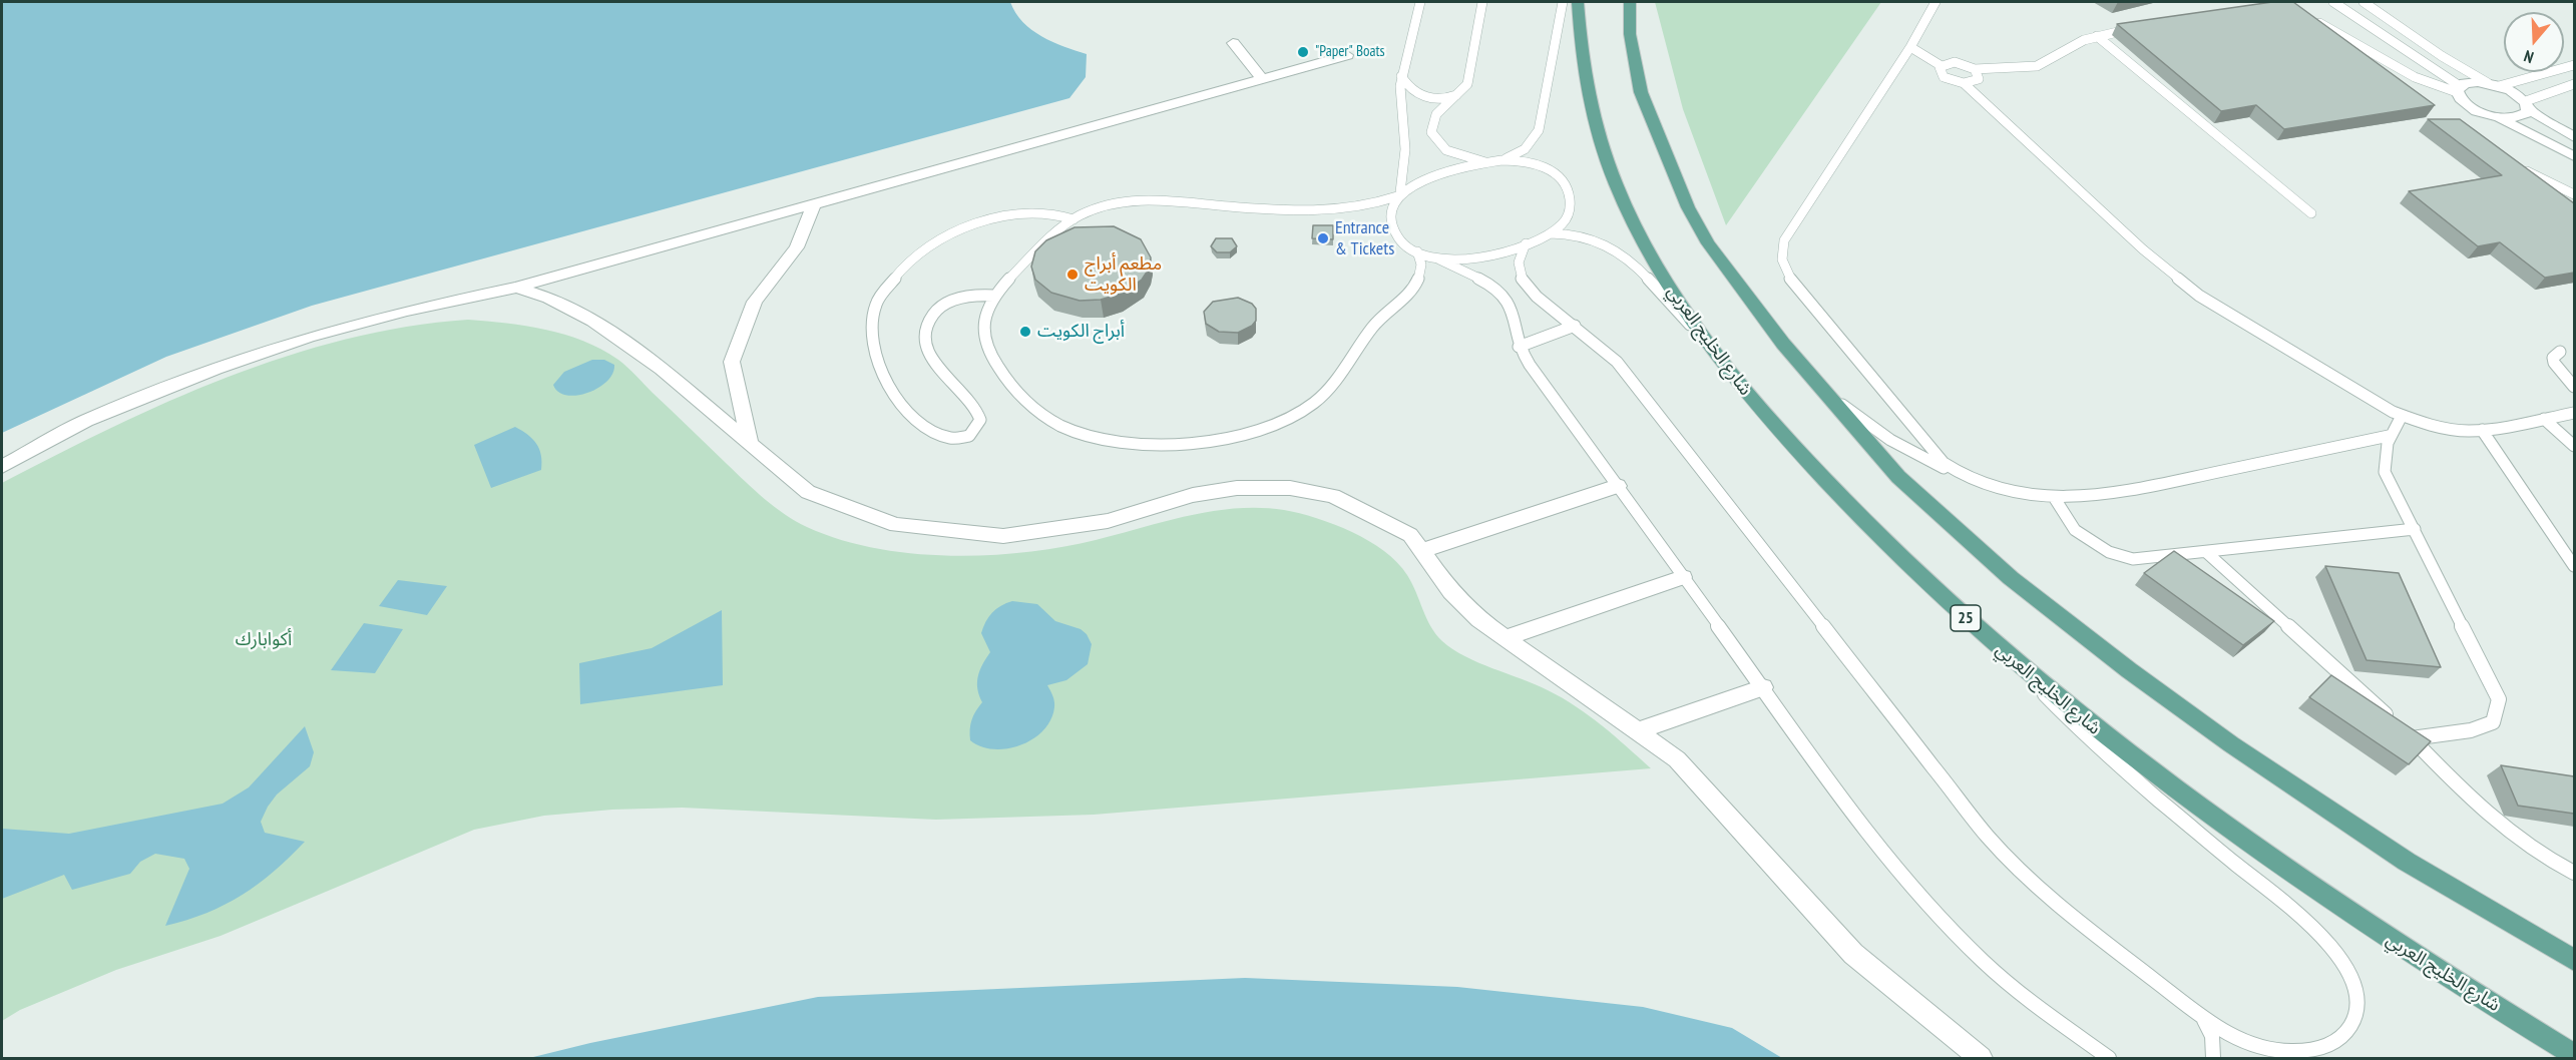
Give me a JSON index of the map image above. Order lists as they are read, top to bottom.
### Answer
{
  "streets": {
    "main road": ["شارع الخليج العربي", "25"]
  },
  "parks": ["أكوابارك"],
  "places": [
    "\"Paper\" Boats",
    "Entrance & Tickets",
    "مطعم أبراج الكويت",
    "أبراج الكويت"
  ],
  "north": "bottom"
}
